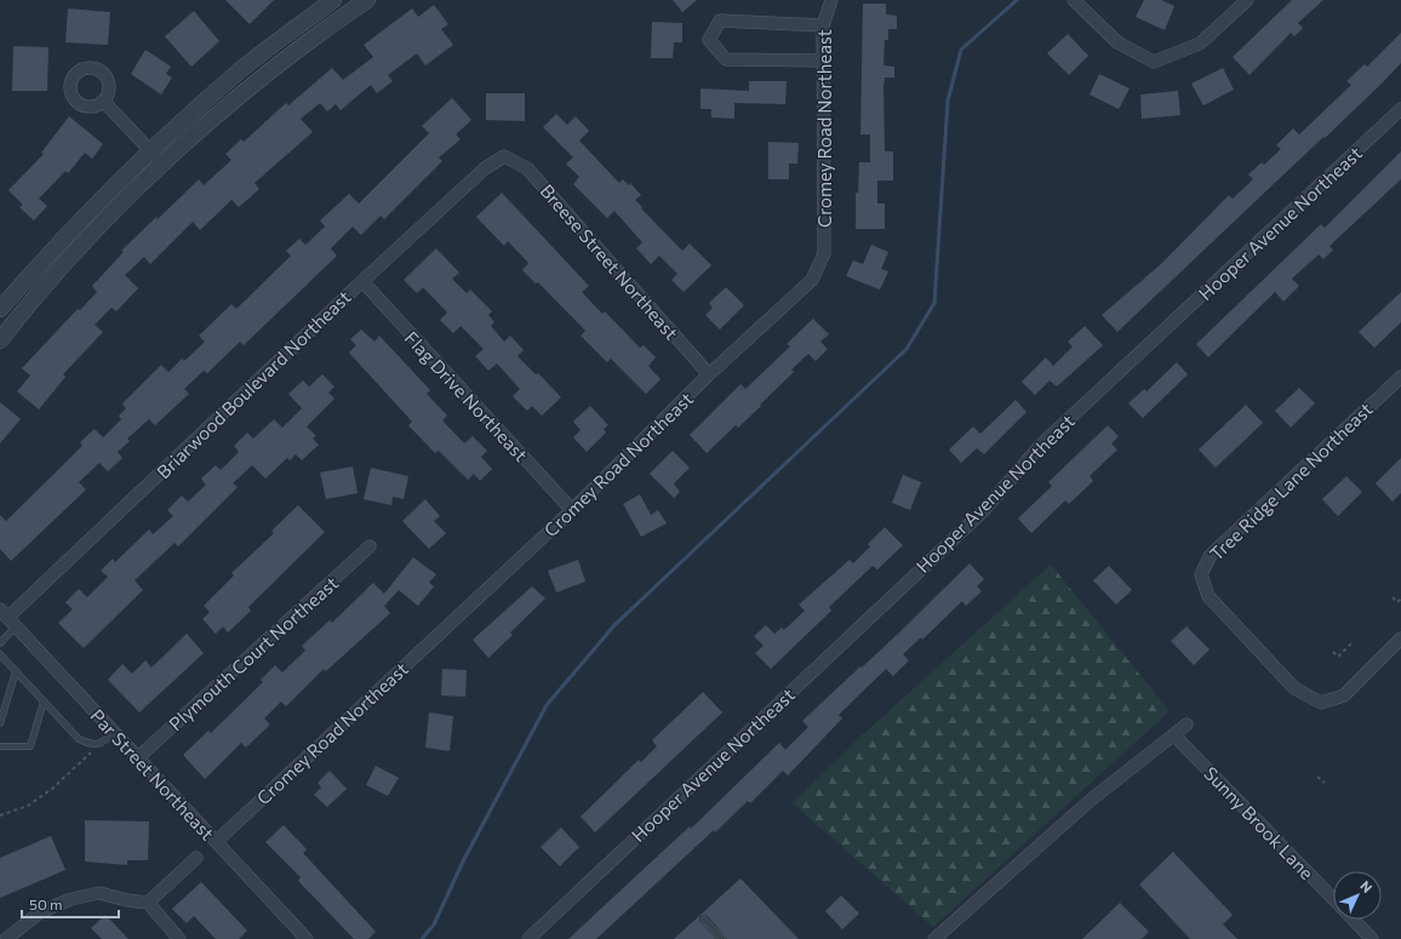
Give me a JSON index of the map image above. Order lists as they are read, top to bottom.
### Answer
{
  "streets": {
    "street": [
      "Cromey Road Northeast",
      "Hooper Avenue Northeast",
      "Breese Street Northeast",
      "Briarwood Boulevard Northeast",
      "Flag Drive Northeast",
      "Tree Ridge Lane Northeast",
      "Plymouth Court Northeast",
      "Par Street Northeast",
      "Sunny Brook Lane"
    ]
  },
  "crossings": [
    ["Cromey Road Northeast", "Breese Street Northeast"],
    ["Cromey Road Northeast", "Flag Drive Northeast"],
    ["Cromey Road Northeast", "Par Street Northeast"],
    ["Breese Street Northeast", "Briarwood Boulevard Northeast"],
    ["Briarwood Boulevard Northeast", "Flag Drive Northeast"],
    ["Briarwood Boulevard Northeast", "Par Street Northeast"],
    ["Plymouth Court Northeast", "Par Street Northeast"]
  ],
  "scale_bar": "50 m",
  "north": "top right"
}
